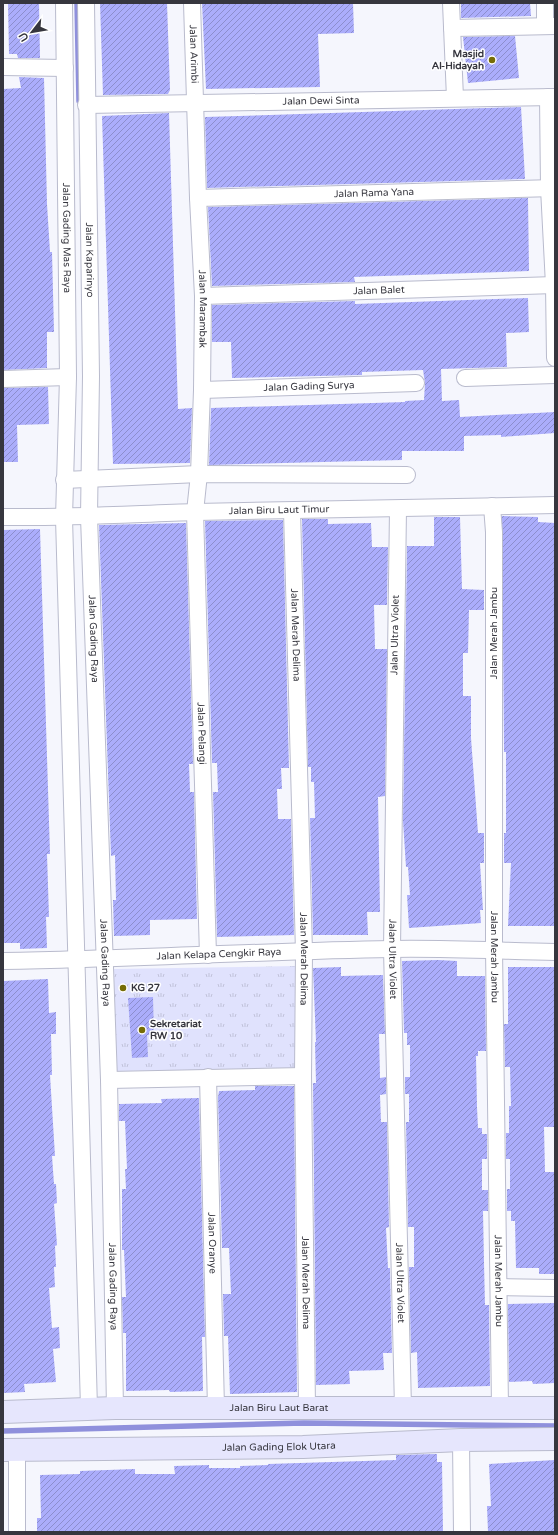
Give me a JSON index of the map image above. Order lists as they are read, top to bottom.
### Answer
{
  "streets": {
    "street": [
      "Jalan Arimbi",
      "Jalan Dewi Sinta",
      "Jalan Rama Yana",
      "Jalan Gading Mas Raya",
      "Jalan Kaparinyo",
      "Jalan Balet",
      "Jalan Marambak",
      "Jalan Gading Surya",
      "Jalan Biru Laut Timur",
      "Jalan Merah Jambu",
      "Jalan Merah Delima",
      "Jalan Ultra Violet",
      "Jalan Gading Raya",
      "Jalan Pelangi",
      "Jalan Kelapa Cengkir Raya",
      "Jalan Oranye",
      "Jalan Biru Laut Barat",
      "Jalan Gading Elok Utara"
    ]
  },
  "crossings": [
    ["Jalan Arimbi", "Jalan Dewi Sinta"],
    ["Jalan Arimbi", "Jalan Marambak"],
    ["Jalan Dewi Sinta", "Jalan Kaparinyo"],
    ["Jalan Dewi Sinta", "Jalan Marambak"],
    ["Jalan Rama Yana", "Jalan Marambak"],
    ["Jalan Gading Mas Raya", "Jalan Biru Laut Timur"],
    ["Jalan Kaparinyo", "Jalan Biru Laut Timur"],
    ["Jalan Kaparinyo", "Jalan Gading Raya"],
    ["Jalan Balet", "Jalan Marambak"],
    ["Jalan Marambak", "Jalan Gading Surya"],
    ["Jalan Marambak", "Jalan Biru Laut Timur"],
    ["Jalan Marambak", "Jalan Pelangi"],
    ["Jalan Biru Laut Timur", "Jalan Merah Jambu"],
    ["Jalan Biru Laut Timur", "Jalan Merah Delima"],
    ["Jalan Biru Laut Timur", "Jalan Ultra Violet"],
    ["Jalan Biru Laut Timur", "Jalan Gading Raya"],
    ["Jalan Biru Laut Timur", "Jalan Pelangi"],
    ["Jalan Merah Jambu", "Jalan Kelapa Cengkir Raya"],
    ["Jalan Merah Jambu", "Jalan Biru Laut Barat"],
    ["Jalan Merah Delima", "Jalan Kelapa Cengkir Raya"],
    ["Jalan Merah Delima", "Jalan Biru Laut Barat"],
    ["Jalan Ultra Violet", "Jalan Kelapa Cengkir Raya"],
    ["Jalan Ultra Violet", "Jalan Biru Laut Barat"],
    ["Jalan Gading Raya", "Jalan Kelapa Cengkir Raya"],
    ["Jalan Gading Raya", "Jalan Biru Laut Barat"],
    ["Jalan Pelangi", "Jalan Kelapa Cengkir Raya"],
    ["Jalan Oranye", "Jalan Biru Laut Barat"]
  ],
  "places": ["Masjid Al-Hidayah", "KG 27", "Sekretariat RW 10"],
  "north": "bottom left"
}
